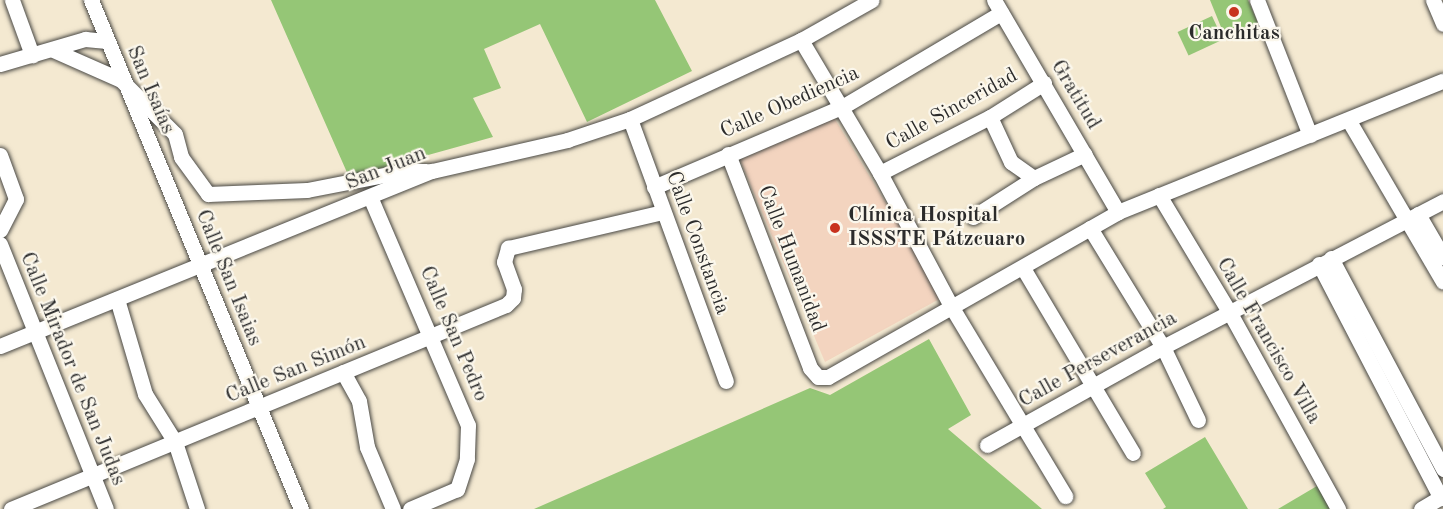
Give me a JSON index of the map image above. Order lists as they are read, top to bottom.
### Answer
{
  "streets": {
    "street": [
      "San Isaías",
      "Gratitud",
      "Calle Obediencia",
      "Calle Sinceridad",
      "San Juan",
      "Calle Constancia",
      "Calle Humanidad",
      "Calle San Isaias",
      "Calle San Pedro",
      "Calle Francisco Villa",
      "Calle Perseverancia",
      "Calle Mirador de San Judas",
      "Calle San Simón"
    ]
  },
  "crossings": [
    ["San Isaías", "Calle San Isaias"],
    ["Gratitud", "Calle Obediencia"],
    ["Gratitud", "Calle Sinceridad"],
    ["Calle Obediencia", "Calle Constancia"],
    ["Calle Obediencia", "Calle Humanidad"],
    ["San Juan", "Calle Constancia"],
    ["San Juan", "Calle San Isaias"],
    ["San Juan", "Calle San Pedro"],
    ["San Juan", "Calle Mirador de San Judas"],
    ["Calle Constancia", "Calle San Simón"],
    ["Calle San Isaias", "Calle San Simón"],
    ["Calle San Pedro", "Calle San Simón"],
    ["Calle Francisco Villa", "Calle Perseverancia"],
    ["Calle Mirador de San Judas", "Calle San Simón"]
  ],
  "places": ["Canchitas", "Clínica Hospital ISSSTE Pátzcuaro"]
}
